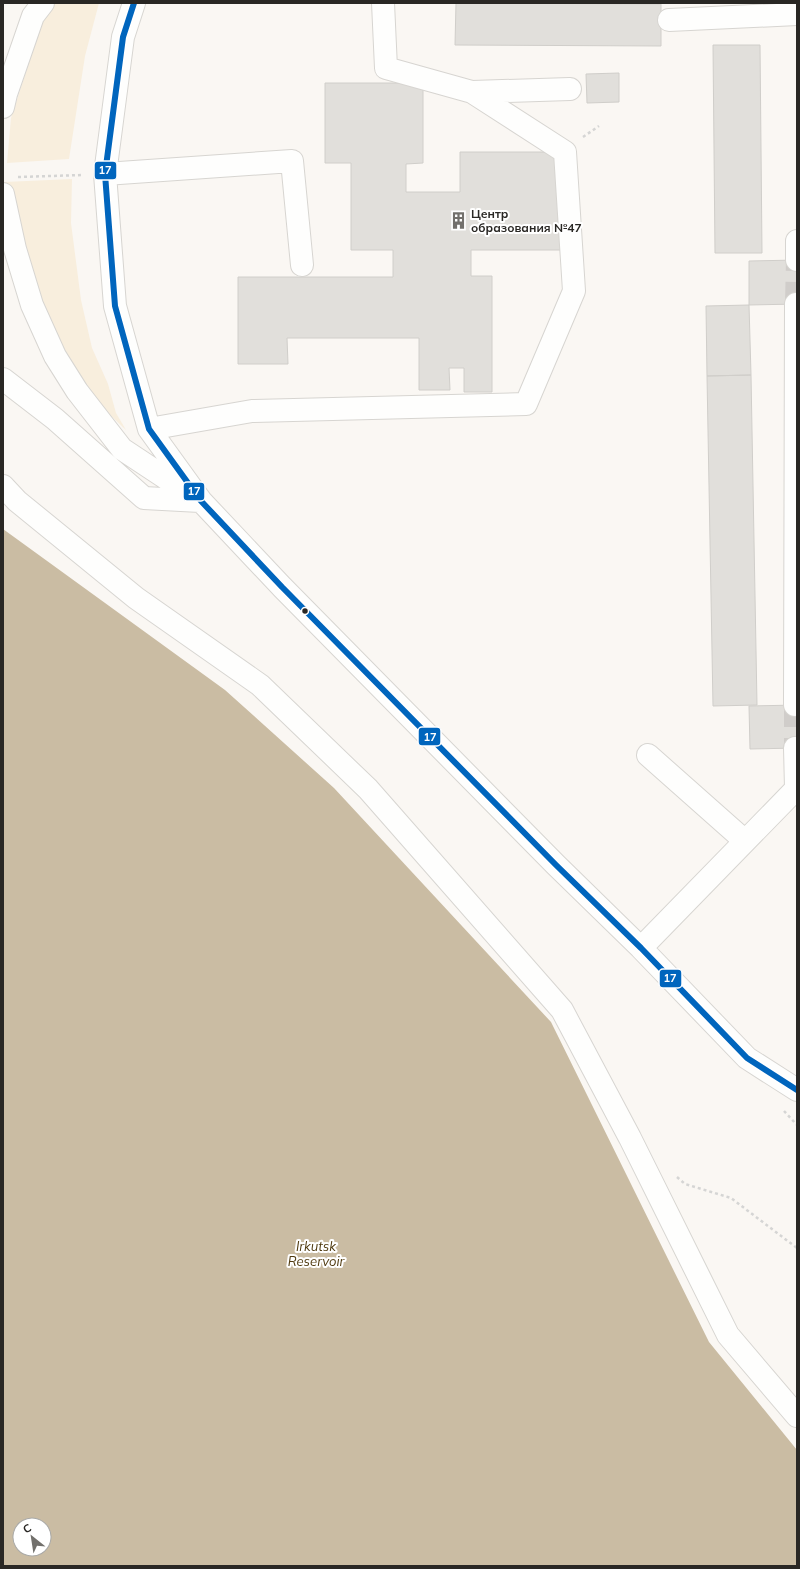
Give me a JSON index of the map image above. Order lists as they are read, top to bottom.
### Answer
{
  "water": ["Irkutsk Reservoir"],
  "places": {
    "building": ["Центр образования №47"]
  },
  "lines": ["transit line 17"],
  "north": "top left"
}
